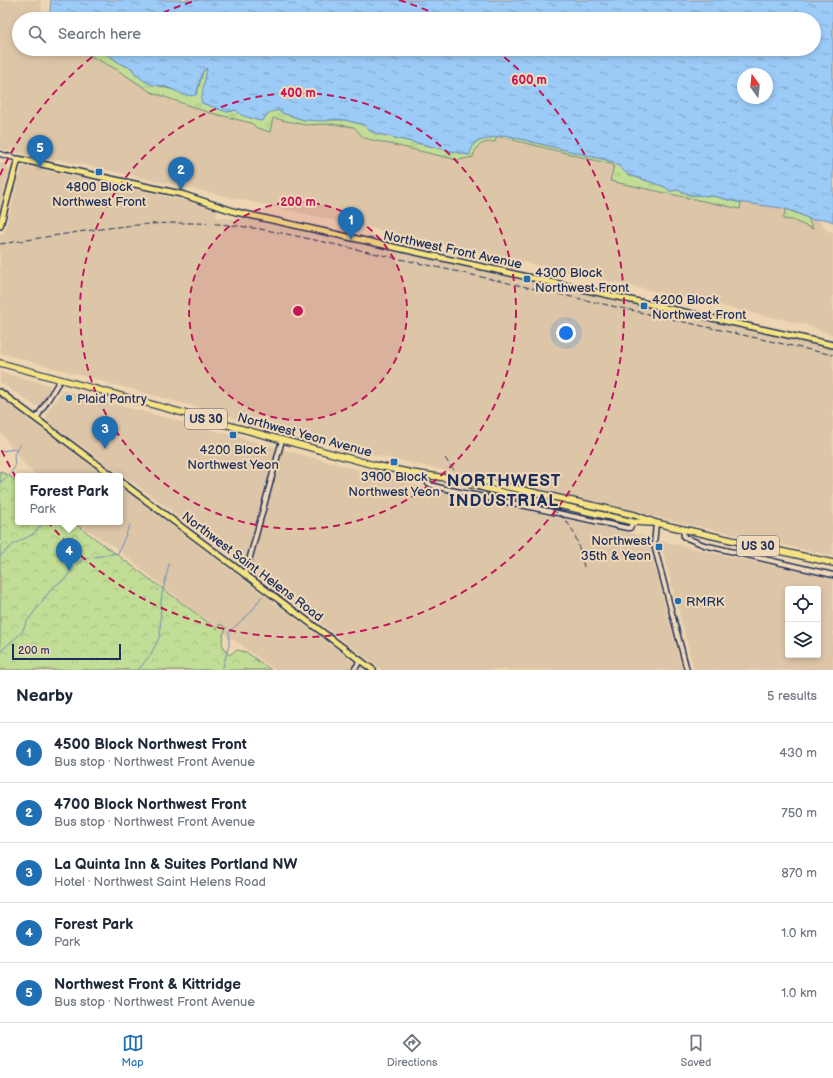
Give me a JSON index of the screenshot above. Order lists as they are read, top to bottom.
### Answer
{
  "streets": {
    "highway": ["US 30", "Northwest Yeon Avenue"],
    "main road": ["Northwest Front Avenue", "Northwest Saint Helens Road"]
  },
  "districts": ["NORTHWEST INDUSTRIAL"],
  "places": {
    "transit": [
      "4800 Block Northwest Front",
      "4300 Block Northwest Front",
      "4200 Block Northwest Front",
      "4200 Block Northwest Yeon",
      "3900 Block Northwest Yeon",
      "Northwest 35th & Yeon"
    ],
    "other": ["Plaid Pantry", "RMRK"]
  },
  "scale_bar": "200 m",
  "north": "top",
  "page": {
    "search": "Search here",
    "pins": [
      "5",
      "2",
      "1",
      "3",
      "4"
    ],
    "popup": ["Forest Park", "Park"],
    "scale": "200 m",
    "heading": ["Nearby", "5 results"],
    "list": [
      {
        "mark": "1",
        "name": "4500 Block Northwest Front",
        "note": "Bus stop · Northwest Front Avenue",
        "value": "430 m"
      },
      {
        "mark": "2",
        "name": "4700 Block Northwest Front",
        "note": "Bus stop · Northwest Front Avenue",
        "value": "750 m"
      },
      {
        "mark": "3",
        "name": "La Quinta Inn & Suites Portland NW",
        "note": "Hotel · Northwest Saint Helens Road",
        "value": "870 m"
      },
      {
        "mark": "4",
        "name": "Forest Park",
        "note": "Park",
        "value": "1.0 km"
      },
      {
        "mark": "5",
        "name": "Northwest Front & Kittridge",
        "note": "Bus stop · Northwest Front Avenue",
        "value": "1.0 km"
      }
    ],
    "nav": ["Map", "Directions", "Saved"]
  },
  "rings": ["600 m", "400 m", "200 m"]
}
